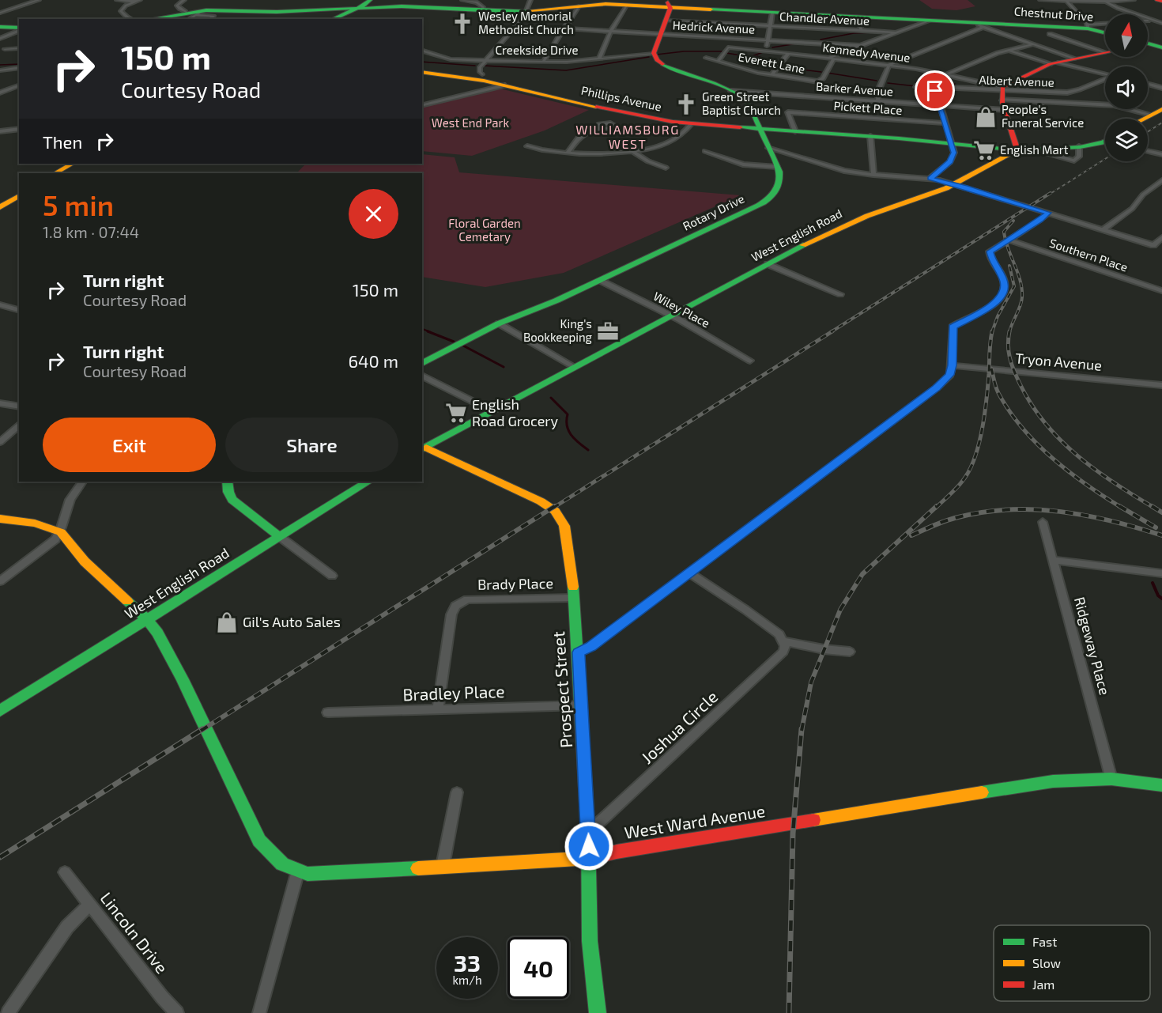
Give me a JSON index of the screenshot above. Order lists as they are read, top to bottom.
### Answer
{
  "streets": {
    "street": [
      "Chestnut Drive",
      "Chandler Avenue",
      "Hedrick Avenue",
      "Creekside Drive",
      "Kennedy Avenue",
      "Everett Lane",
      "Albert Avenue",
      "Barker Avenue",
      "Phillips Avenue",
      "Pickett Place",
      "Rotary Drive",
      "West English Road",
      "Southern Place",
      "Wiley Place",
      "Tryon Avenue",
      "Brady Place",
      "Ridgeway Place",
      "Prospect Street",
      "Bradley Place",
      "Joshua Circle",
      "West Ward Avenue",
      "Lincoln Drive"
    ]
  },
  "crossings": [
    ["Creekside Drive", "Rotary Drive"],
    ["Kennedy Avenue", "Everett Lane"],
    ["Kennedy Avenue", "Albert Avenue"],
    ["Kennedy Avenue", "Barker Avenue"],
    ["Everett Lane", "Barker Avenue"],
    ["Albert Avenue", "Barker Avenue"],
    ["Barker Avenue", "Rotary Drive"],
    ["Phillips Avenue", "Pickett Place"],
    ["Phillips Avenue", "Rotary Drive"],
    ["Phillips Avenue", "West English Road"],
    ["Rotary Drive", "Wiley Place"],
    ["West English Road", "Wiley Place"],
    ["West English Road", "Prospect Street"],
    ["West English Road", "West Ward Avenue"],
    ["Brady Place", "Prospect Street"],
    ["Brady Place", "Bradley Place"],
    ["Ridgeway Place", "West Ward Avenue"],
    ["Prospect Street", "Bradley Place"],
    ["Prospect Street", "Joshua Circle"],
    ["Prospect Street", "West Ward Avenue"]
  ],
  "districts": ["WILLIAMSBURG WEST"],
  "parks": ["West End Park", "Floral Garden Cemetary"],
  "places": {
    "church": ["Wesley Memorial Methodist Church", "Green Street Baptist Church"],
    "shop": ["People's Funeral Service", "Gil's Auto Sales"],
    "supermarket": ["English Mart", "English Road Grocery"],
    "office": ["King's Bookkeeping"]
  },
  "legend": ["Fast", "Slow", "Jam"],
  "north": "top",
  "page": {
    "turn": ["150 m", "Courtesy Road"],
    "then": "Then",
    "heading": ["5 min", "1.8 km · 07:44"],
    "list": [
      {
        "name": "Turn right",
        "note": "Courtesy Road",
        "value": "150 m"
      },
      {
        "name": "Turn right",
        "note": "Courtesy Road",
        "value": "640 m"
      }
    ],
    "buttons": ["Exit", "Share"],
    "speed": "33 km/h",
    "limit": "40"
  }
}
